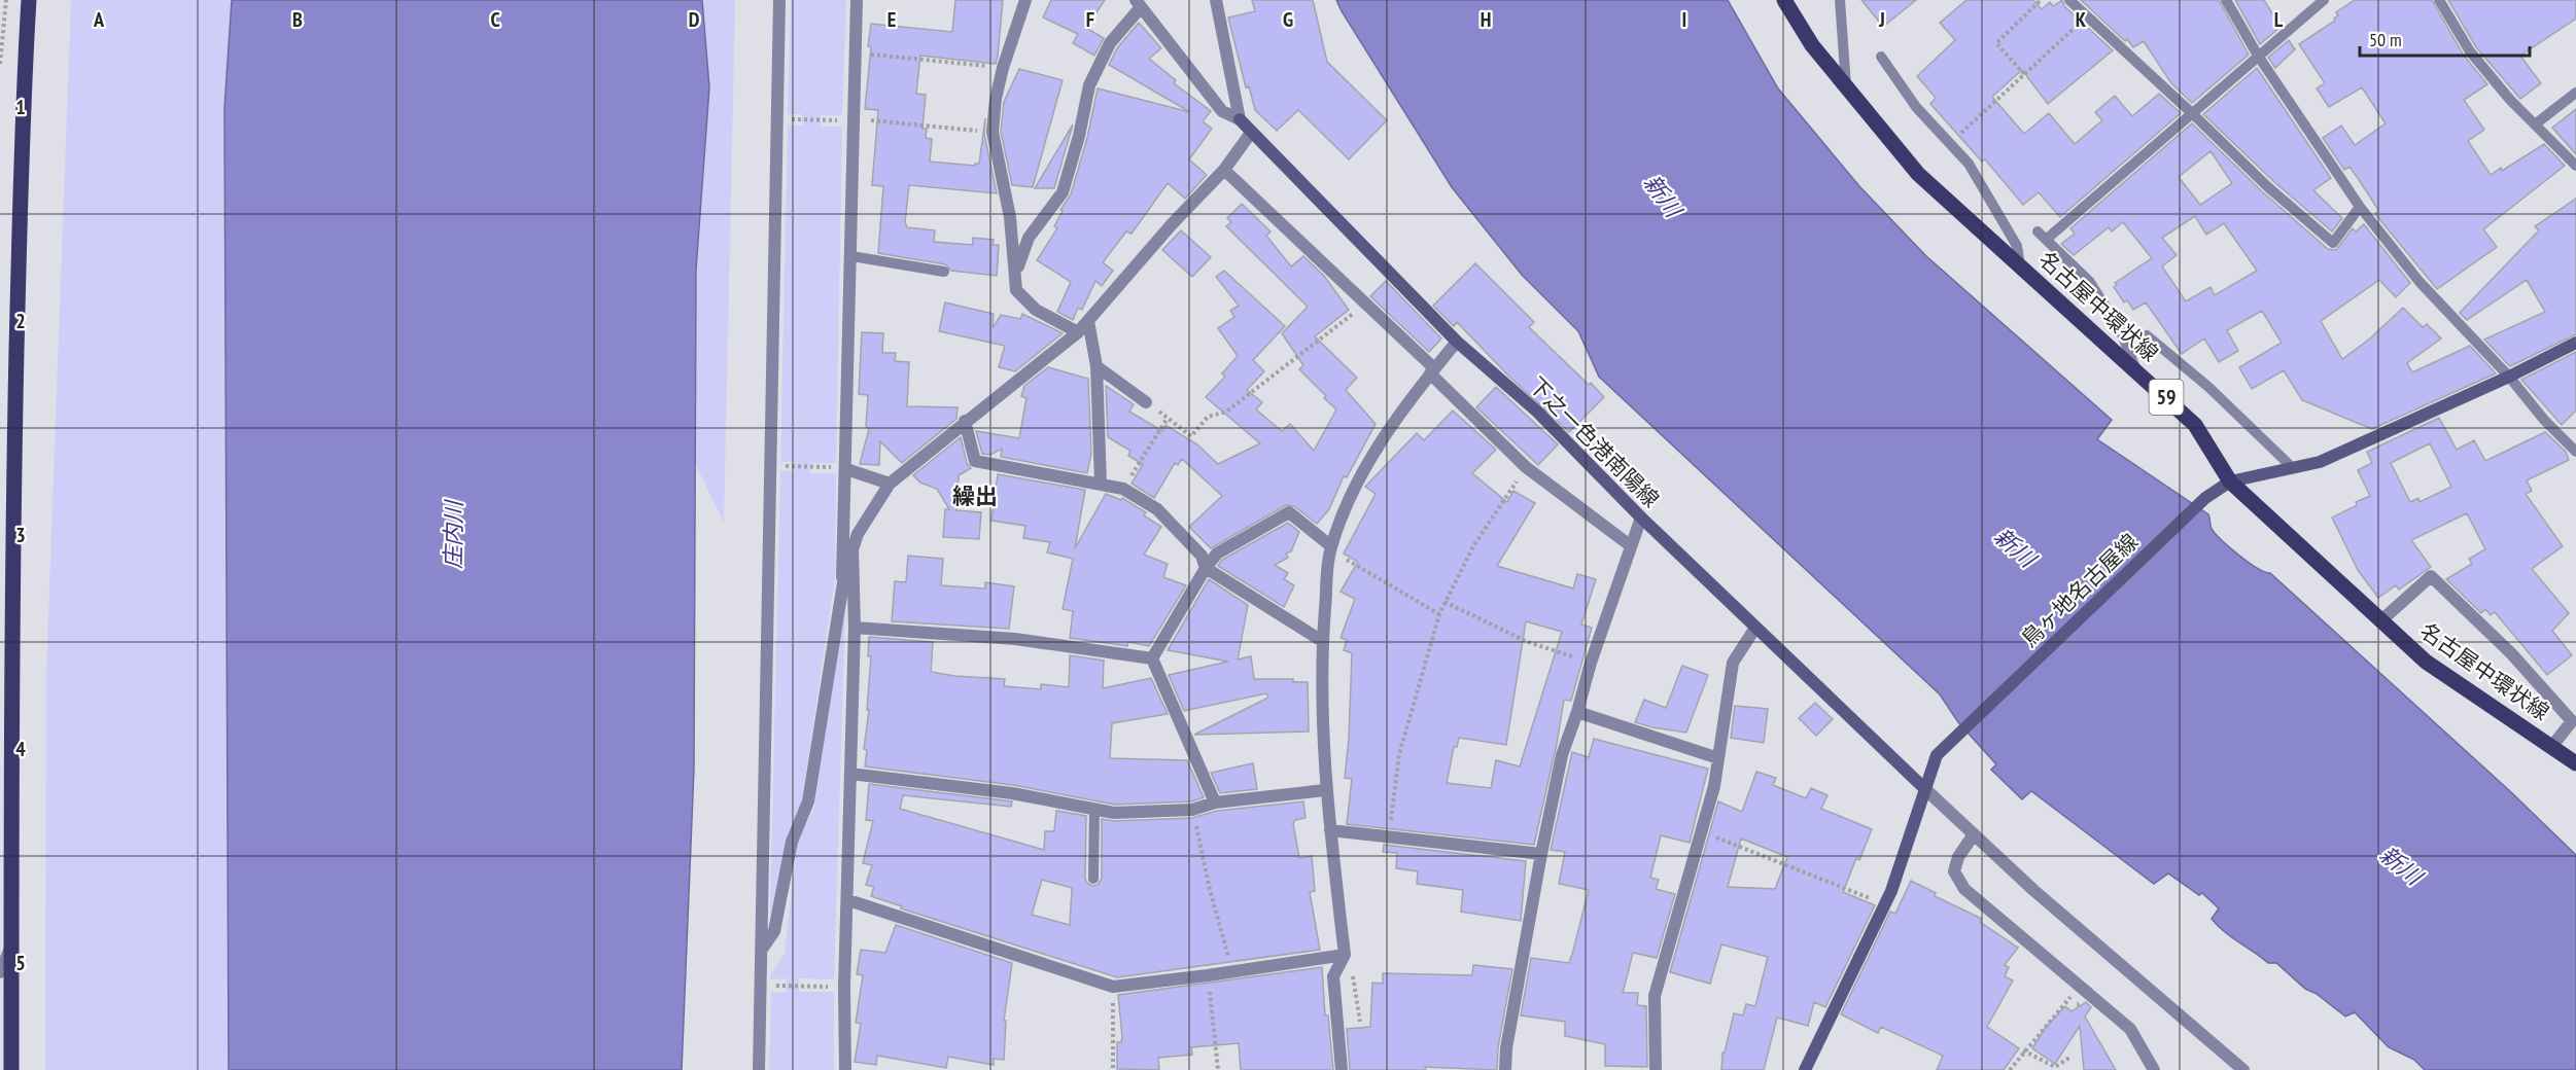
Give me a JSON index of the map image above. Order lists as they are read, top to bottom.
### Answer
{
  "streets": {
    "main road": [
      "名古屋中環状線",
      "59",
      "下之一色港南陽線",
      "鳥ヶ地名古屋線"
    ]
  },
  "crossings": [
    ["名古屋中環状線", "鳥ヶ地名古屋線"],
    ["下之一色港南陽線", "鳥ヶ地名古屋線"]
  ],
  "districts": ["繰出"],
  "water": ["新川", "庄内川"],
  "scale_bar": "50 m",
  "grid": {
    "columns": [
      "A",
      "B",
      "C",
      "D",
      "E",
      "F",
      "G",
      "H",
      "I",
      "J",
      "K",
      "L"
    ],
    "rows": [
      "1",
      "2",
      "3",
      "4",
      "5"
    ]
  }
}
